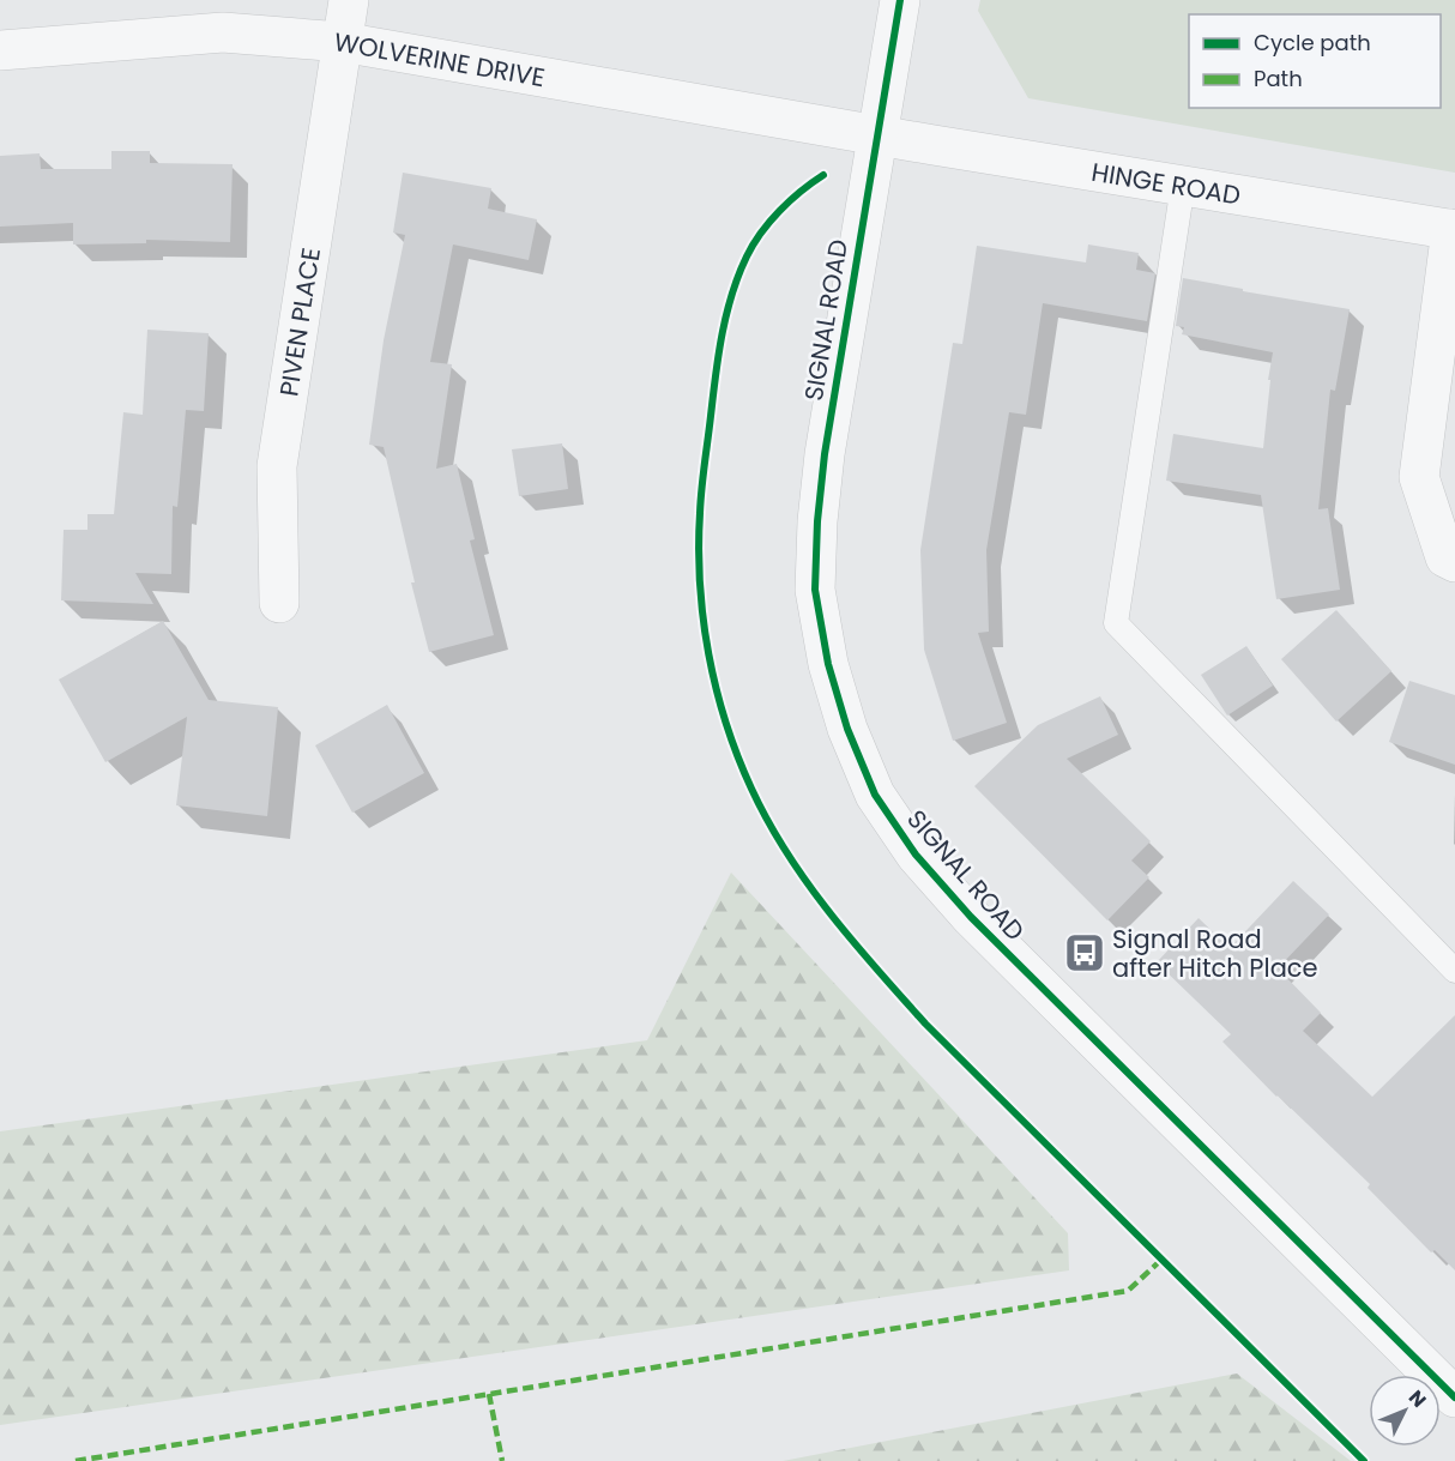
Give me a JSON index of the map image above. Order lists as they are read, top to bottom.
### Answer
{
  "streets": {
    "street": [
      "WOLVERINE DRIVE",
      "HINGE ROAD",
      "SIGNAL ROAD",
      "PIVEN PLACE"
    ]
  },
  "crossings": [
    ["WOLVERINE DRIVE", "HINGE ROAD"],
    ["WOLVERINE DRIVE", "SIGNAL ROAD"],
    ["WOLVERINE DRIVE", "PIVEN PLACE"],
    ["HINGE ROAD", "SIGNAL ROAD"]
  ],
  "places": {
    "bus stop": ["Signal Road after Hitch Place"]
  },
  "legend": ["Cycle path", "Path"],
  "north": "top right"
}
